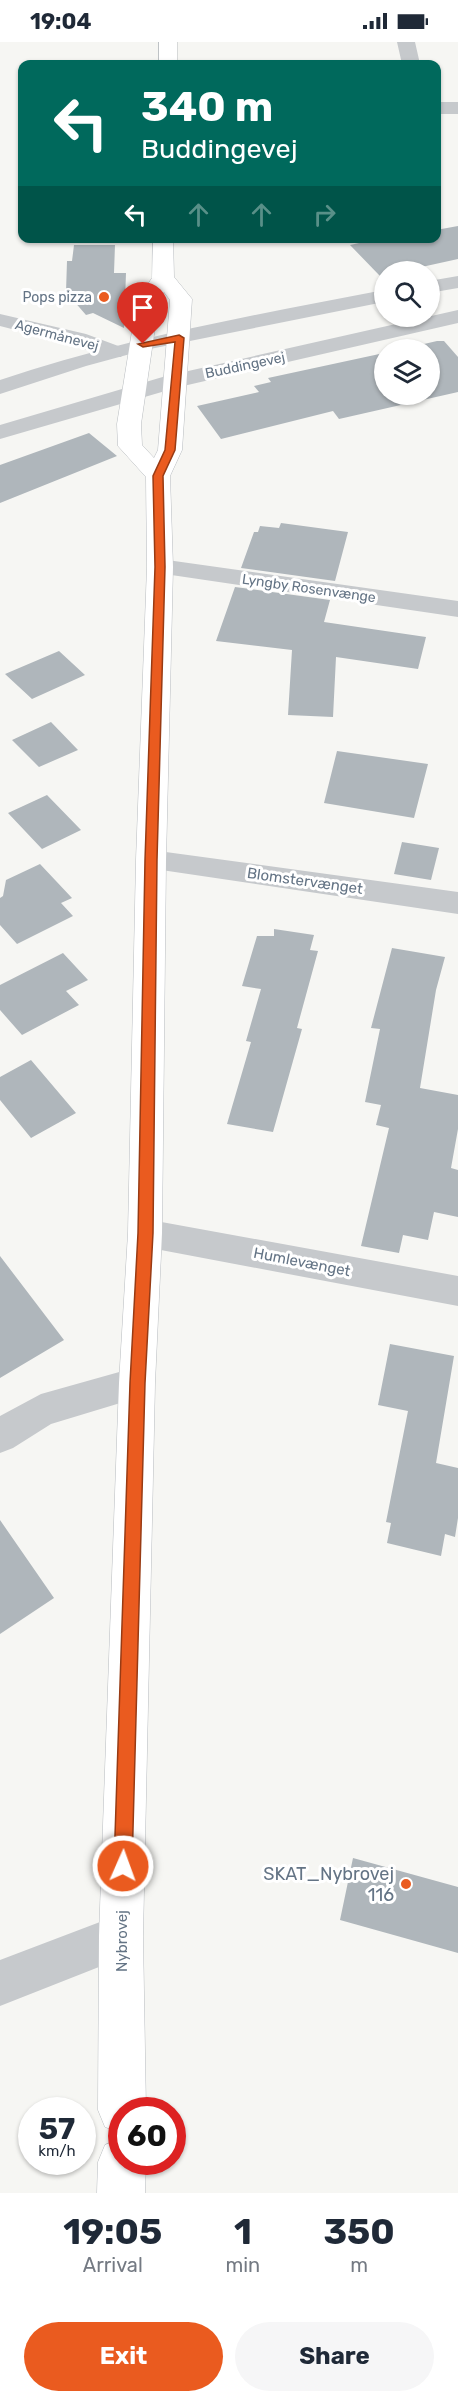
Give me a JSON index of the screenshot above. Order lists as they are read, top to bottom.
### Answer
{
  "streets": {
    "main road": ["Nybrovej"],
    "street": [
      "Agermånevej",
      "Buddingevej",
      "Lyngby Rosenvænge",
      "Blomstervænget",
      "Humlevænget"
    ]
  },
  "crossings": [
    ["Buddingevej", "Nybrovej"],
    ["Lyngby Rosenvænge", "Nybrovej"],
    ["Blomstervænget", "Nybrovej"],
    ["Humlevænget", "Nybrovej"]
  ],
  "places": ["Pops pizza", "SKAT_Nybrovej 116"],
  "page": {
    "status": "19:04",
    "turn": ["340 m", "Buddingevej"],
    "speed": "57 km/h",
    "limit": "60",
    "eta": [
      "19:05",
      "Arrival",
      "1",
      "min",
      "350",
      "m"
    ],
    "buttons": ["Exit", "Share"]
  }
}
